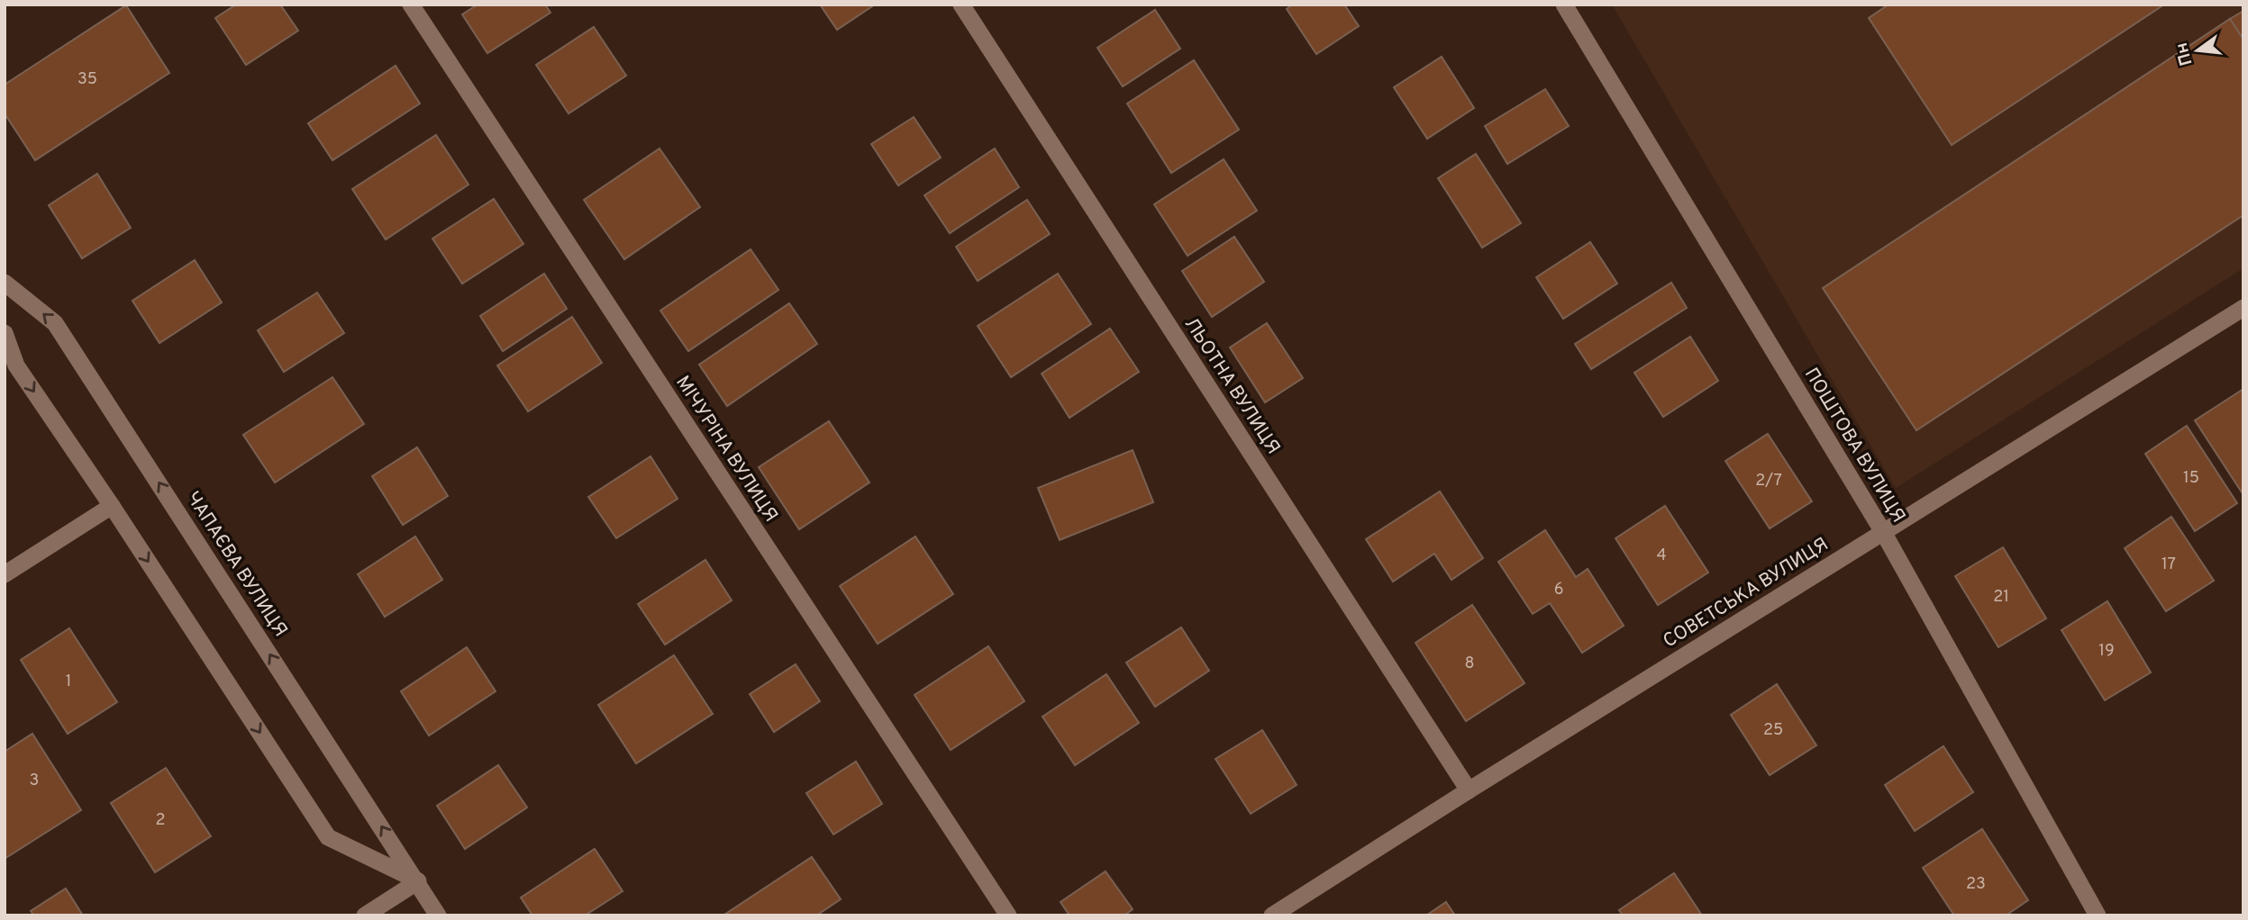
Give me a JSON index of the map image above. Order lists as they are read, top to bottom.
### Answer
{
  "streets": {
    "street": [
      "ЛЬОТНА ВУЛИЦЯ",
      "ПОШТОВА ВУЛИЦЯ",
      "МІЧУРІНА ВУЛИЦЯ",
      "ЧАПАЄВА ВУЛИЦЯ",
      "СОВЕТСЬКА ВУЛИЦЯ"
    ]
  },
  "crossings": [
    ["ЛЬОТНА ВУЛИЦЯ", "СОВЕТСЬКА ВУЛИЦЯ"],
    ["ПОШТОВА ВУЛИЦЯ", "СОВЕТСЬКА ВУЛИЦЯ"]
  ],
  "house_numbers": [
    "35",
    "15",
    "2/7",
    "4",
    "17",
    "6",
    "21",
    "19",
    "8",
    "1",
    "25",
    "3",
    "2",
    "23"
  ],
  "north": "left"
}
